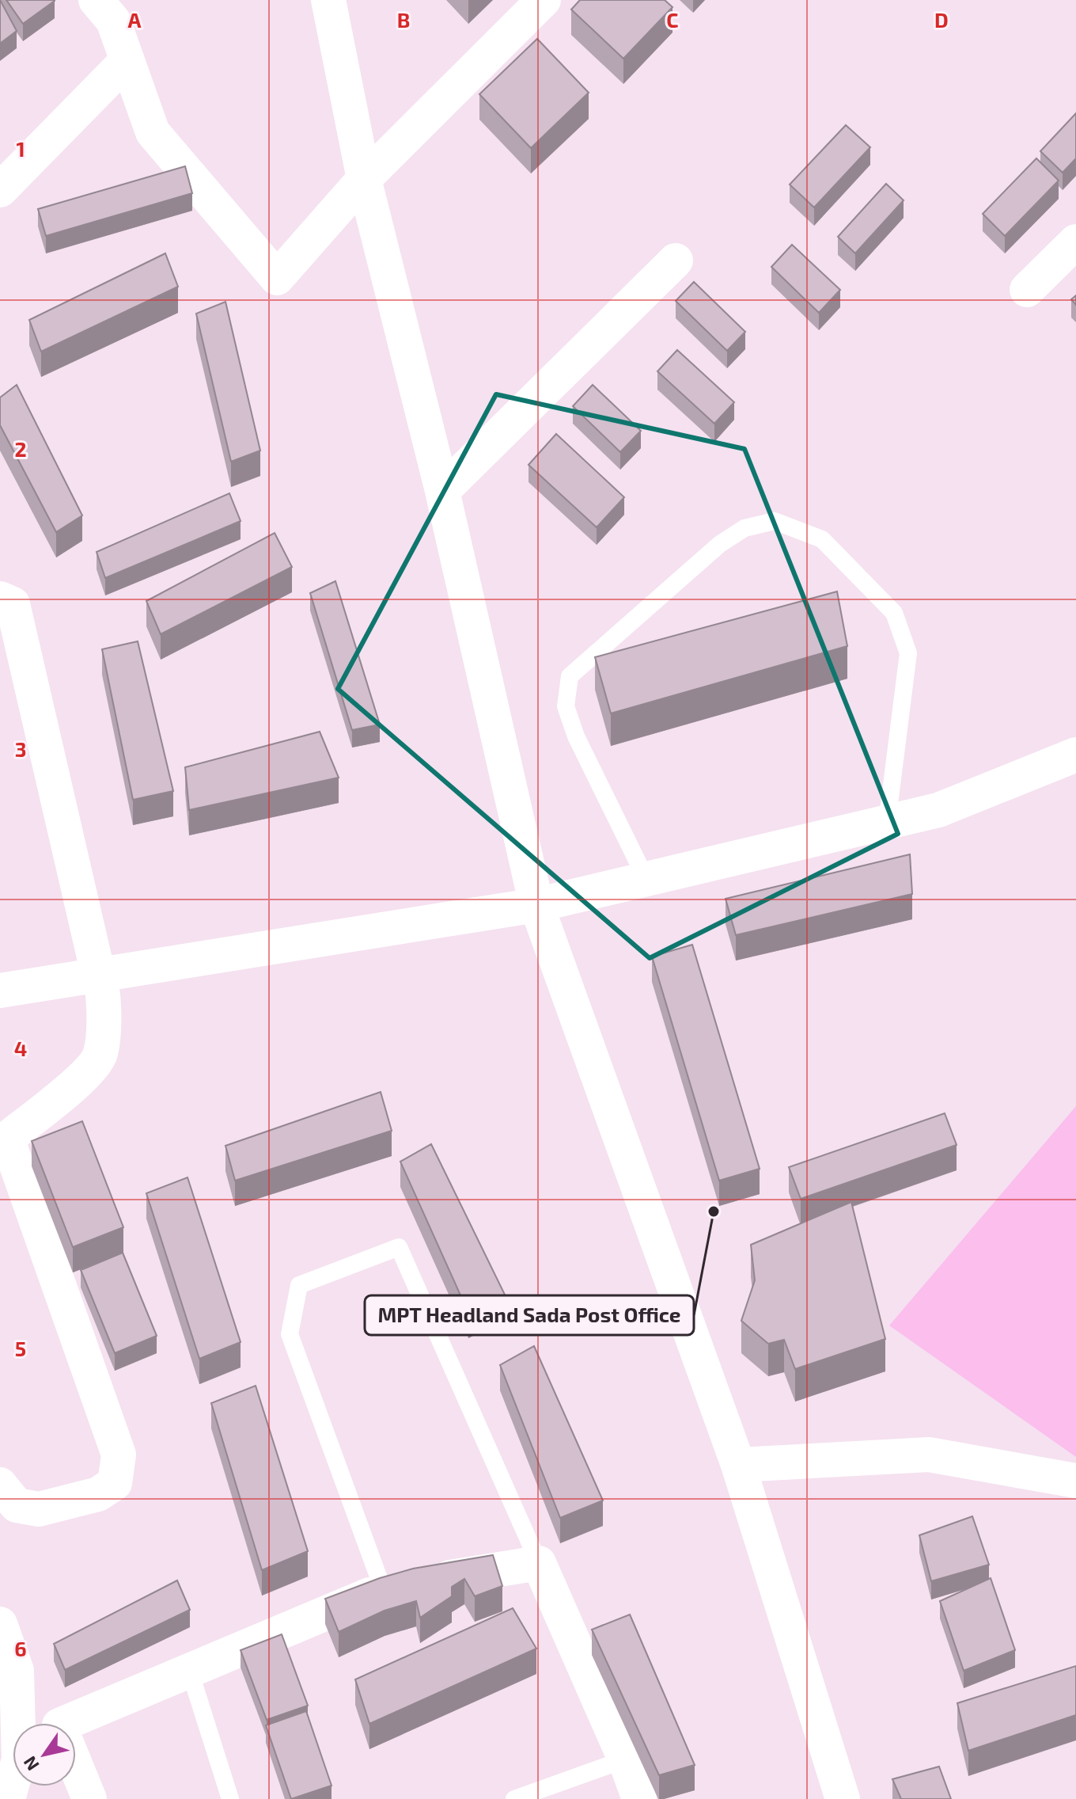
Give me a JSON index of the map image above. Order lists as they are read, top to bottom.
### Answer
{
  "places": ["MPT Headland Sada Post Office"],
  "north": "bottom left",
  "grid": {
    "columns": [
      "A",
      "B",
      "C",
      "D"
    ],
    "rows": [
      "1",
      "2",
      "3",
      "4",
      "5",
      "6"
    ]
  }
}
